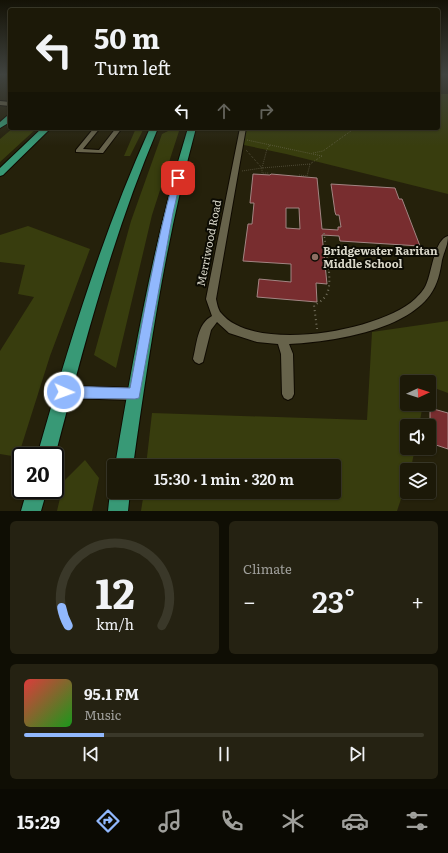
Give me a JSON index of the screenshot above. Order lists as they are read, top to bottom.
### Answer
{
  "streets": {
    "street": ["Merriwood Road"]
  },
  "places": ["Bridgewater Raritan Middle School"],
  "north": "right",
  "page": {
    "turn": ["50 m", "Turn left"],
    "limit": "20",
    "trip": "15:30 · 1 min · 320 m",
    "tile": "Climate",
    "heat": ["−", "23°", "+"],
    "song": ["95.1 FM", "Music"],
    "tabs": "15:29",
    "gauge": ["12", "km/h"]
  }
}
